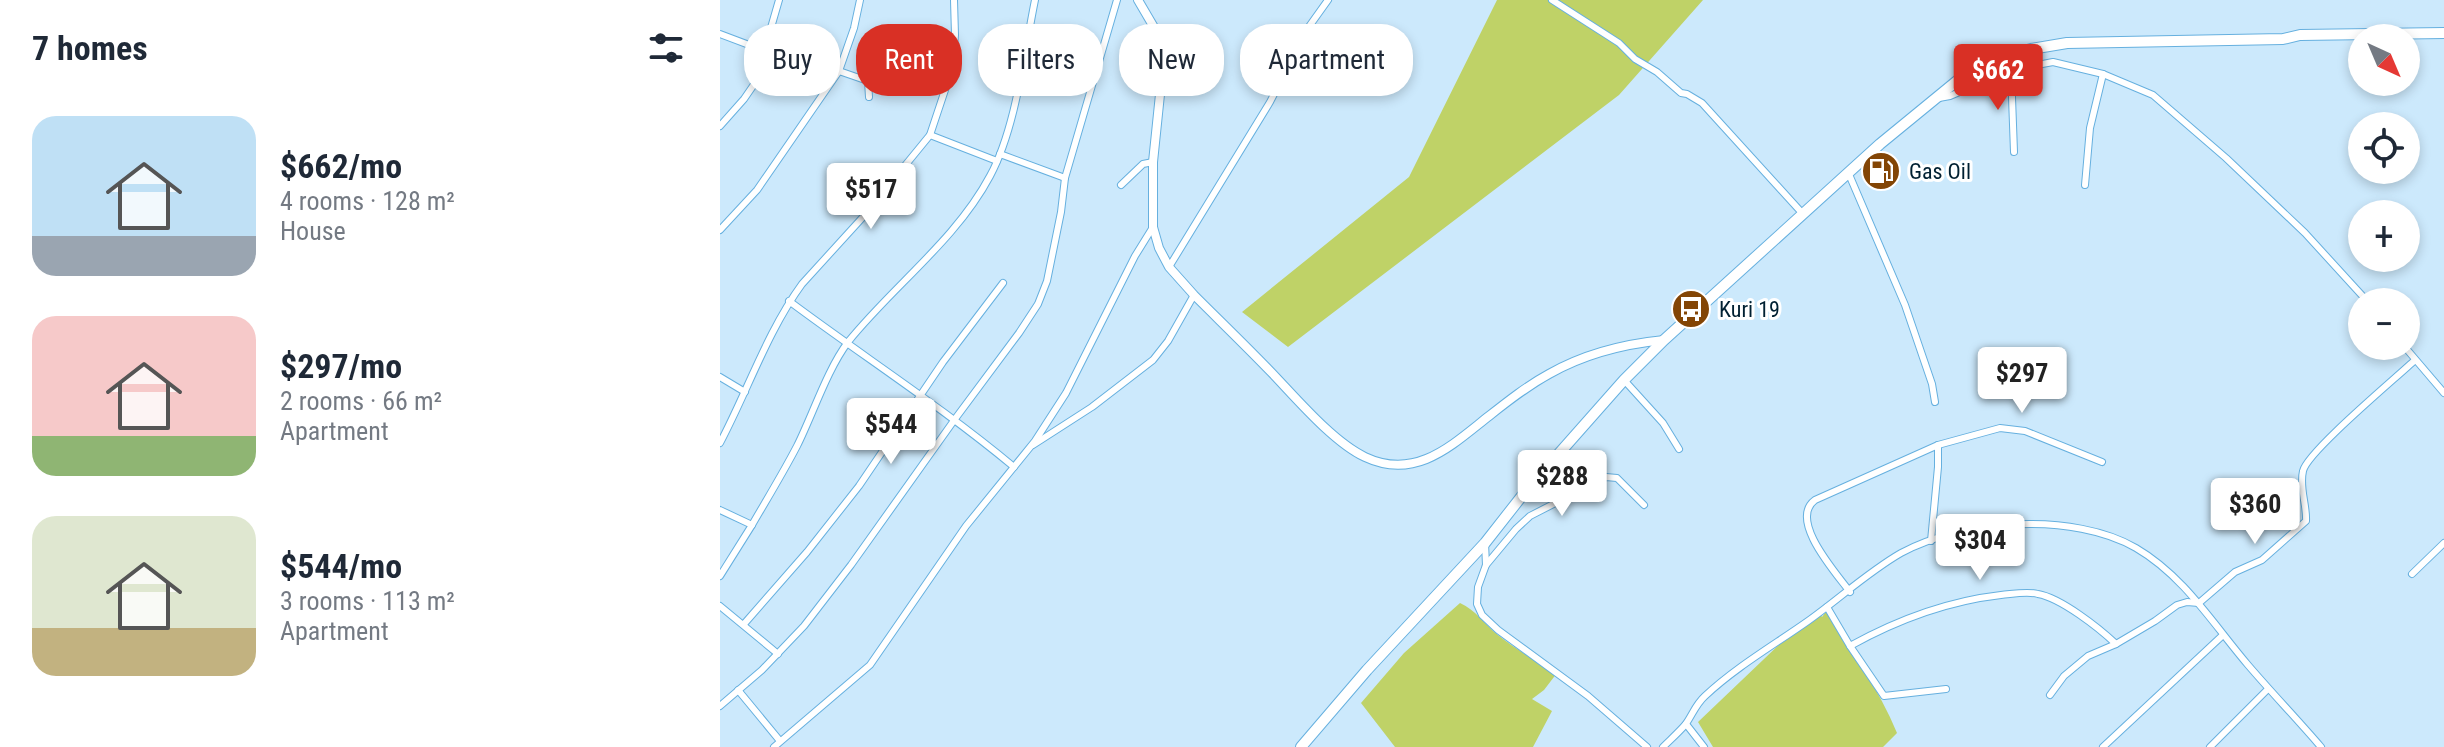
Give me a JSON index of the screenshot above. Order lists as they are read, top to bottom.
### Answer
{
  "places": {
    "fuel station": ["Gas Oil"],
    "bus stop": ["Kuri 19"]
  },
  "north": "bottom right",
  "page": {
    "heading": "7 homes",
    "map_buttons": ["+", "−"],
    "chip": [
      "Buy",
      "Rent",
      "Filters",
      "New",
      "Apartment"
    ],
    "price": [
      "$662",
      "$517",
      "$297",
      "$544",
      "$288",
      "$360",
      "$304"
    ],
    "list": [
      {
        "name": "$662/mo",
        "note": "4 rooms · 128 m² · House"
      },
      {
        "name": "$297/mo",
        "note": "2 rooms · 66 m² · Apartment"
      },
      {
        "name": "$544/mo",
        "note": "3 rooms · 113 m² · Apartment"
      }
    ]
  }
}
